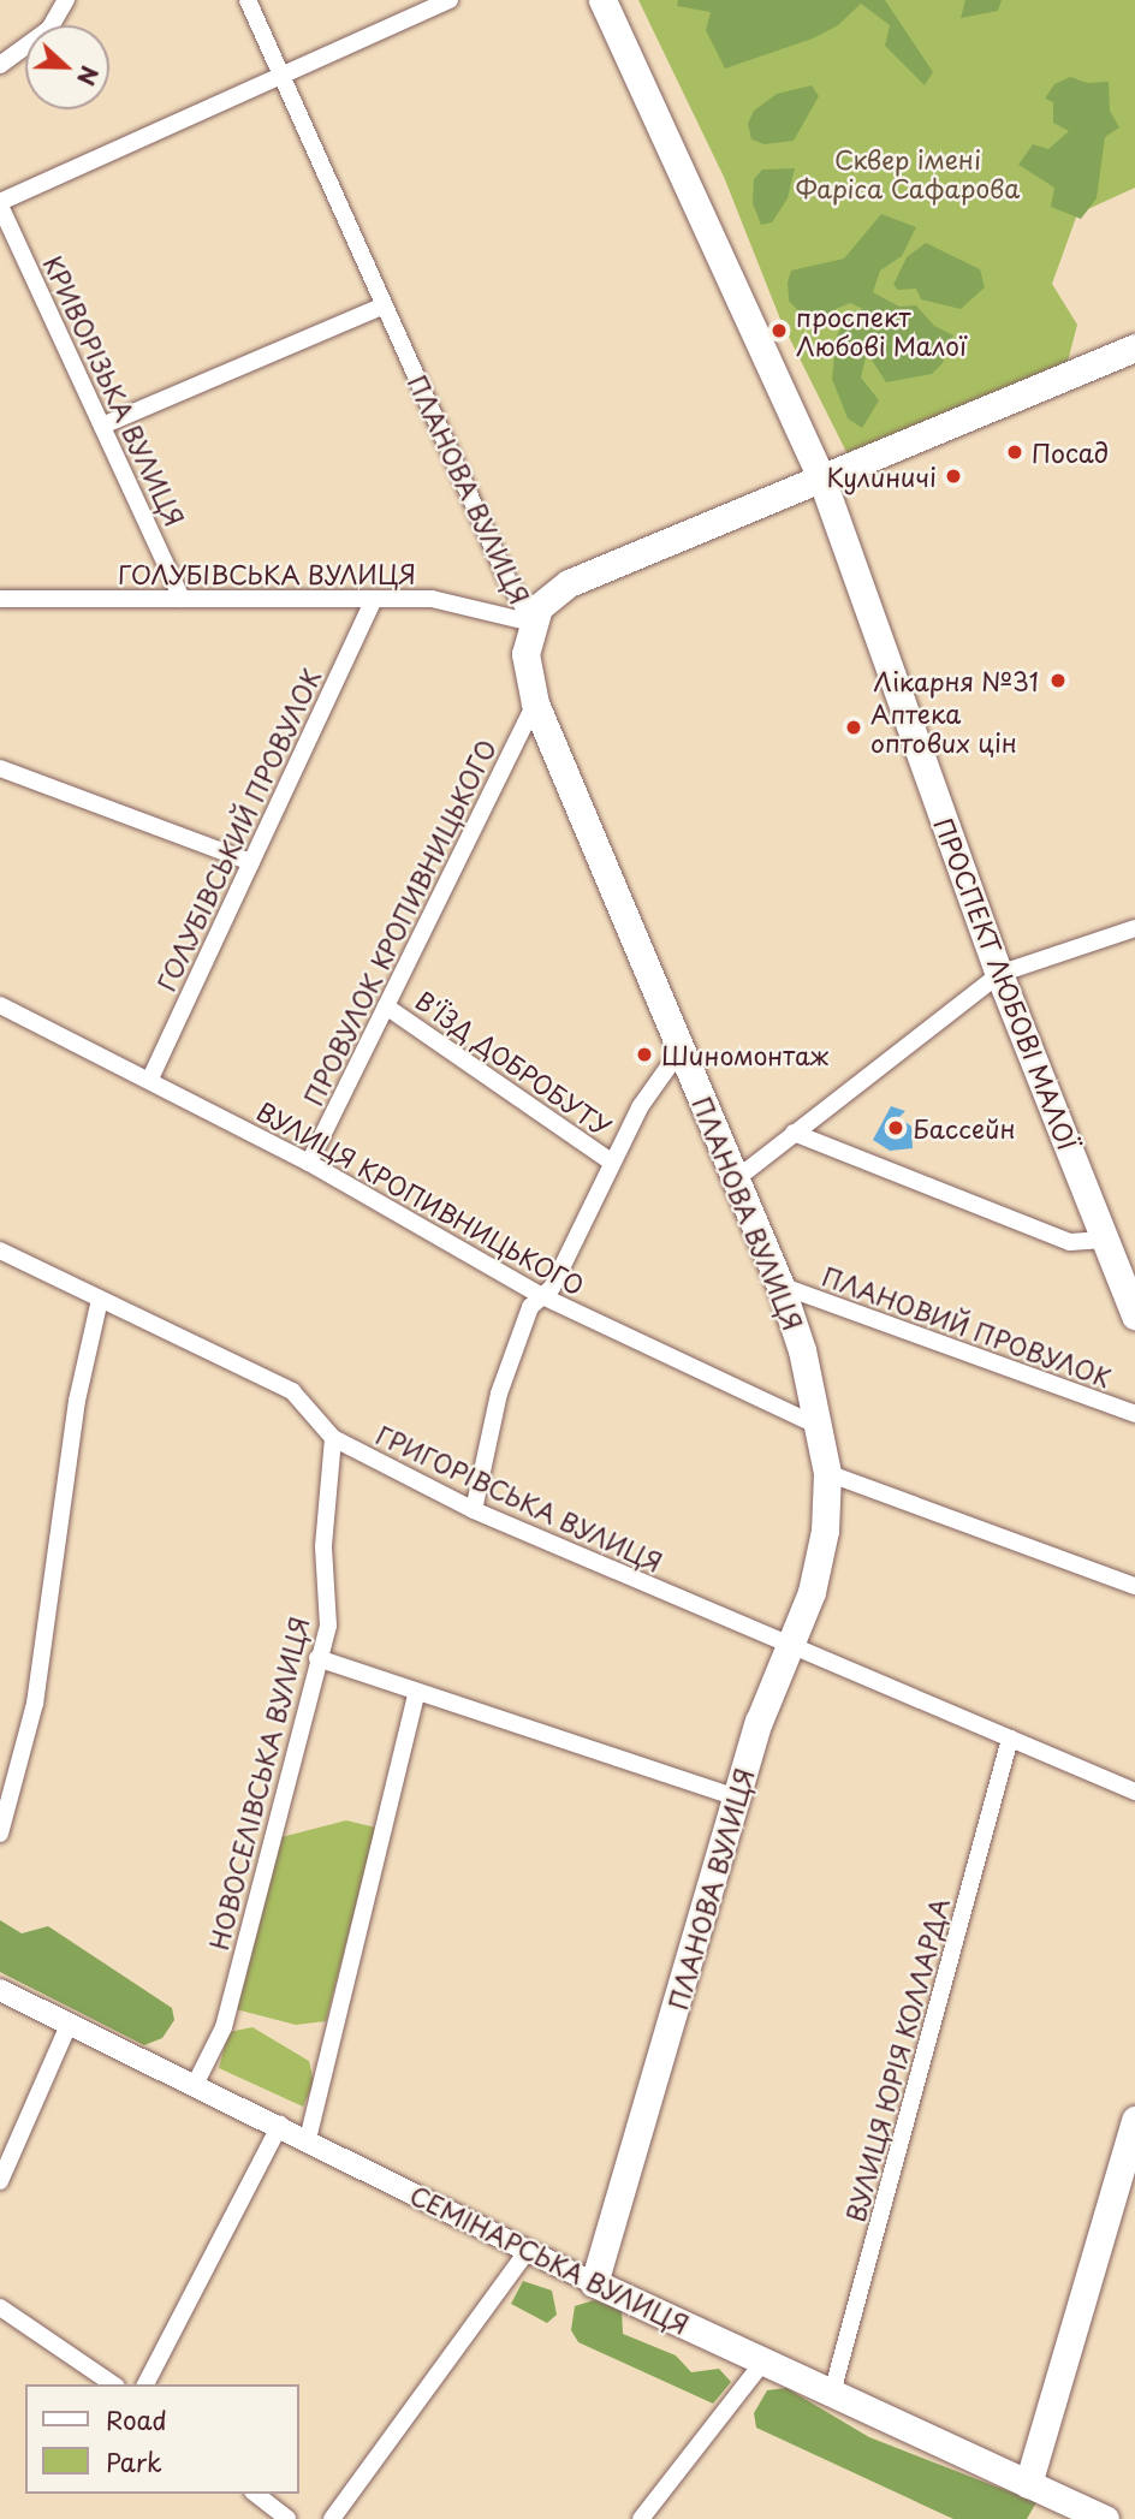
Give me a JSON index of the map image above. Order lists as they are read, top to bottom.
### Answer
{
  "streets": {
    "main road": ["ПЛАНОВА ВУЛИЦЯ", "ПРОСПЕКТ ЛЮБОВІ МАЛОЇ", "СЕМІНАРСЬКА ВУЛИЦЯ"],
    "street": [
      "КРИВОРІЗЬКА ВУЛИЦЯ",
      "ГОЛУБІВСЬКА ВУЛИЦЯ",
      "ГОЛУБІВСЬКИЙ ПРОВУЛОК",
      "ПРОВУЛОК КРОПИВНИЦЬКОГО",
      "В'ЇЗД ДОБРОБУТУ",
      "ВУЛИЦЯ КРОПИВНИЦЬКОГО",
      "ПЛАНОВИЙ ПРОВУЛОК",
      "ГРИГОРІВСЬКА ВУЛИЦЯ",
      "НОВОСЕЛІВСЬКА ВУЛИЦЯ",
      "ВУЛИЦЯ ЮРІЯ КОЛЛАРДА"
    ]
  },
  "crossings": [
    ["КРИВОРІЗЬКА ВУЛИЦЯ", "ГОЛУБІВСЬКА ВУЛИЦЯ"],
    ["ПЛАНОВА ВУЛИЦЯ", "ГОЛУБІВСЬКА ВУЛИЦЯ"],
    ["ПЛАНОВА ВУЛИЦЯ", "ПРОВУЛОК КРОПИВНИЦЬКОГО"],
    ["ПЛАНОВА ВУЛИЦЯ", "ВУЛИЦЯ КРОПИВНИЦЬКОГО"],
    ["ПЛАНОВА ВУЛИЦЯ", "ПЛАНОВИЙ ПРОВУЛОК"],
    ["ПЛАНОВА ВУЛИЦЯ", "ГРИГОРІВСЬКА ВУЛИЦЯ"],
    ["ПЛАНОВА ВУЛИЦЯ", "СЕМІНАРСЬКА ВУЛИЦЯ"],
    ["ГОЛУБІВСЬКА ВУЛИЦЯ", "ГОЛУБІВСЬКИЙ ПРОВУЛОК"],
    ["ГОЛУБІВСЬКИЙ ПРОВУЛОК", "ВУЛИЦЯ КРОПИВНИЦЬКОГО"],
    ["ПРОВУЛОК КРОПИВНИЦЬКОГО", "В'ЇЗД ДОБРОБУТУ"],
    ["ПРОВУЛОК КРОПИВНИЦЬКОГО", "ВУЛИЦЯ КРОПИВНИЦЬКОГО"],
    ["ГРИГОРІВСЬКА ВУЛИЦЯ", "НОВОСЕЛІВСЬКА ВУЛИЦЯ"],
    ["ГРИГОРІВСЬКА ВУЛИЦЯ", "ВУЛИЦЯ ЮРІЯ КОЛЛАРДА"],
    ["НОВОСЕЛІВСЬКА ВУЛИЦЯ", "СЕМІНАРСЬКА ВУЛИЦЯ"],
    ["ВУЛИЦЯ ЮРІЯ КОЛЛАРДА", "СЕМІНАРСЬКА ВУЛИЦЯ"]
  ],
  "parks": ["Сквер імені Фаріса Сафарова"],
  "places": [
    "проспект Любові Малої",
    "Посад",
    "Кулиничі",
    "Лікарня №31",
    "Аптека оптових цін",
    "Шиномонтаж",
    "Бассейн"
  ],
  "legend": ["Road", "Park"],
  "north": "right"
}
